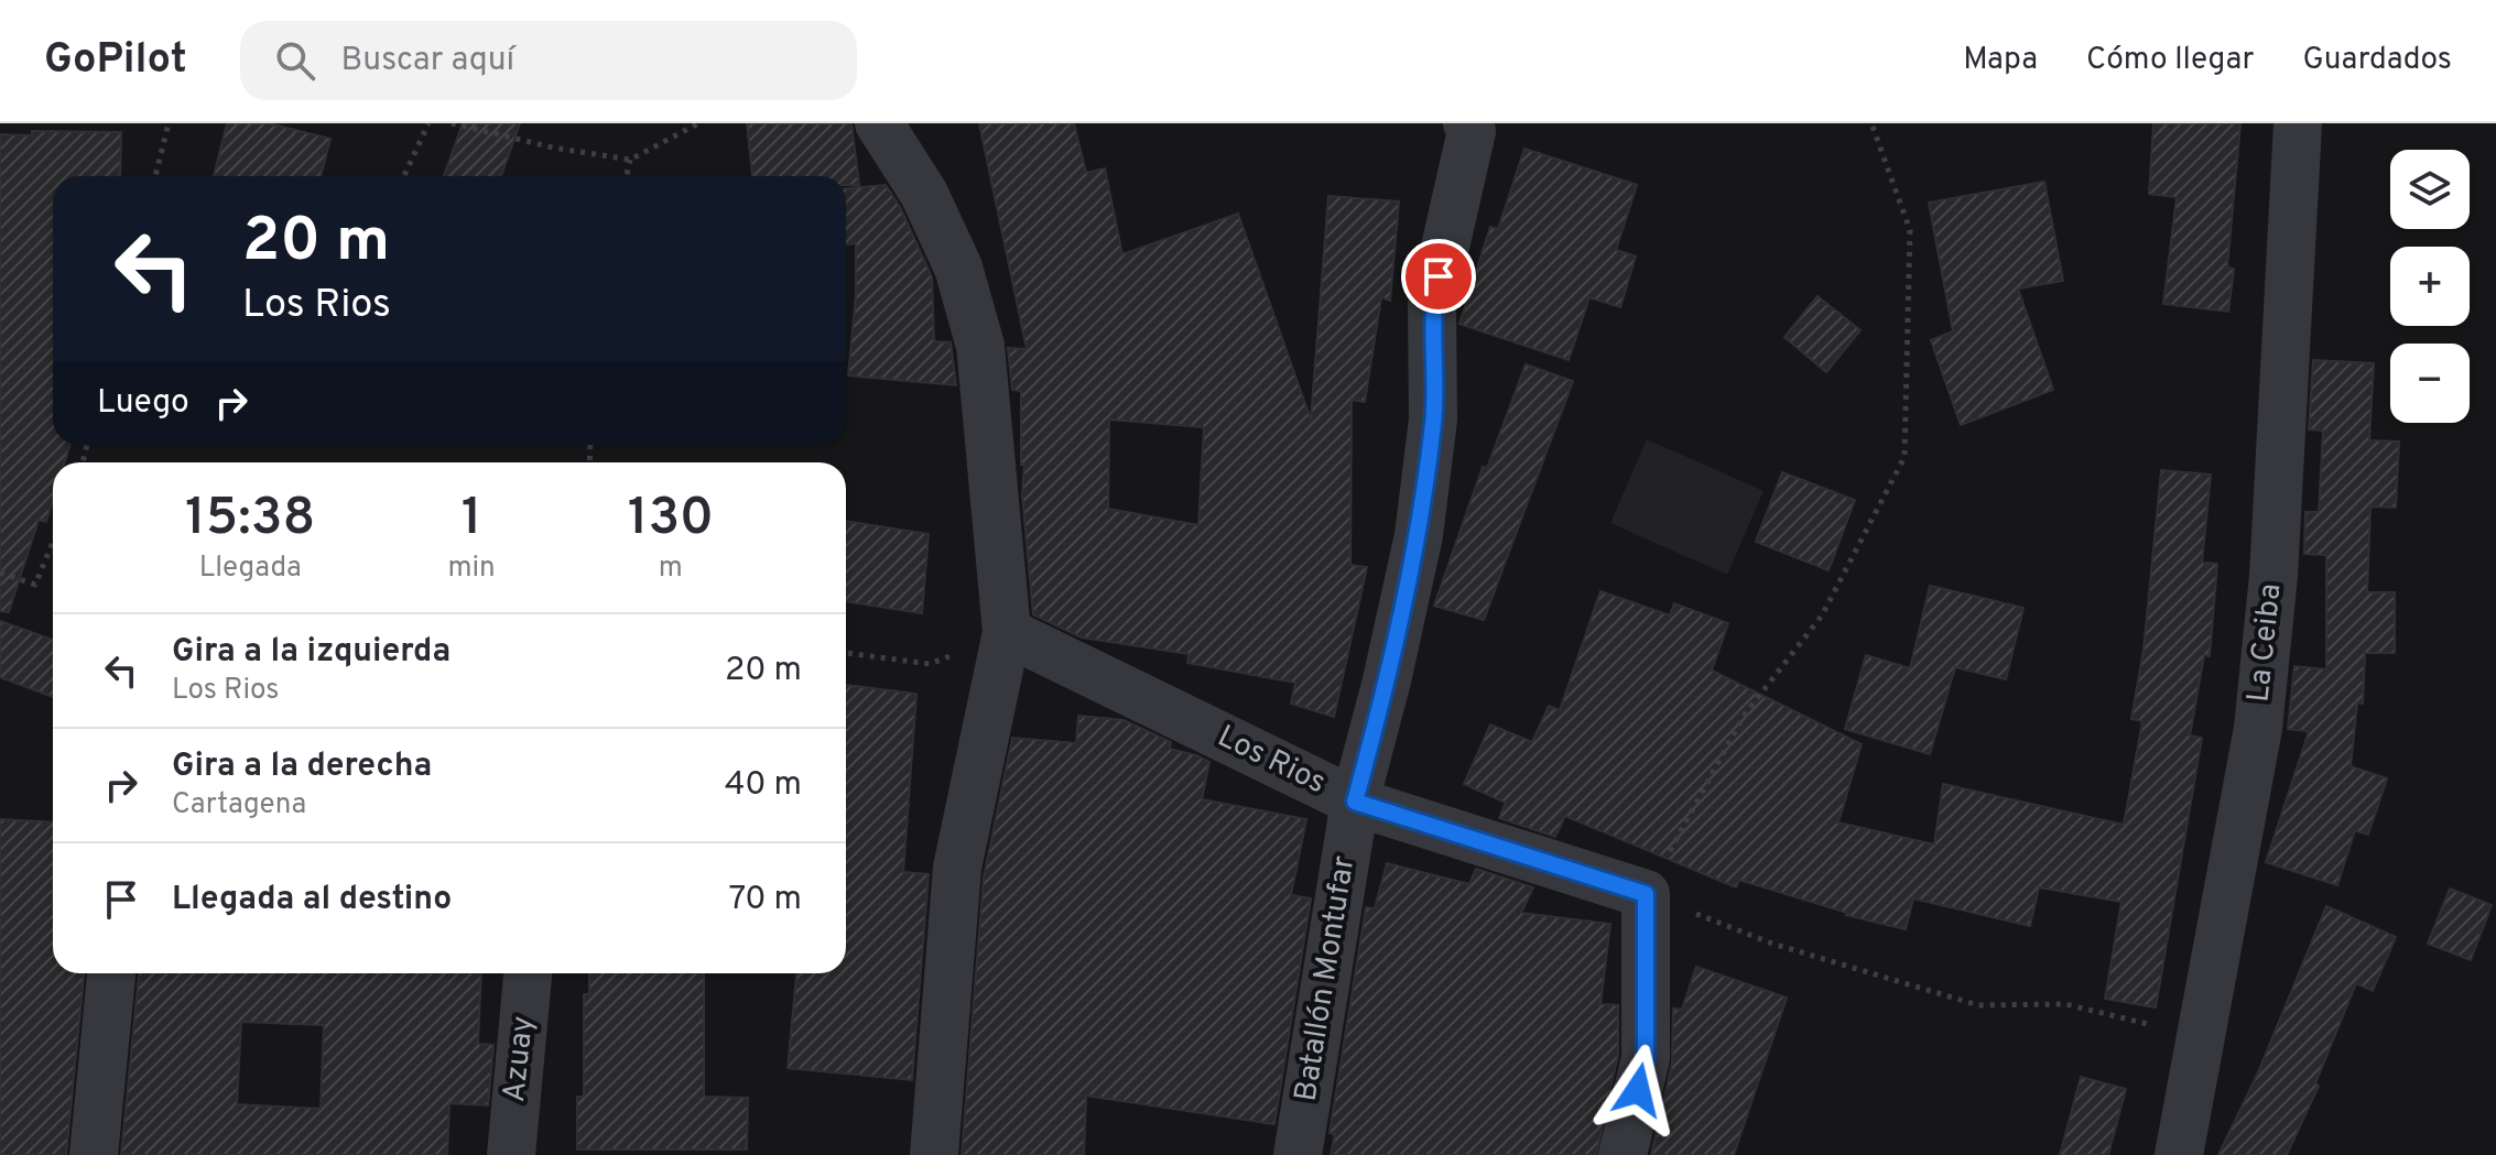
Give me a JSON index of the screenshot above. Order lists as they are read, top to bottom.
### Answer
{
  "streets": {
    "street": [
      "La Ceiba",
      "Los Rios",
      "Batallón Montufar",
      "Azuay"
    ]
  },
  "crossings": [
    ["Los Rios", "Batallón Montufar"]
  ],
  "page": {
    "header": "GoPilot",
    "search": "Buscar aquí",
    "nav": ["Mapa", "Cómo llegar", "Guardados"],
    "map_buttons": ["+", "−"],
    "turn": ["20 m", "Los Rios"],
    "then": "Luego",
    "eta": [
      "15:38",
      "Llegada",
      "1",
      "min",
      "130",
      "m"
    ],
    "list": [
      {
        "name": "Gira a la izquierda",
        "note": "Los Rios",
        "value": "20 m"
      },
      {
        "name": "Gira a la derecha",
        "note": "Cartagena",
        "value": "40 m"
      },
      {
        "name": "Llegada al destino",
        "value": "70 m"
      }
    ]
  }
}
